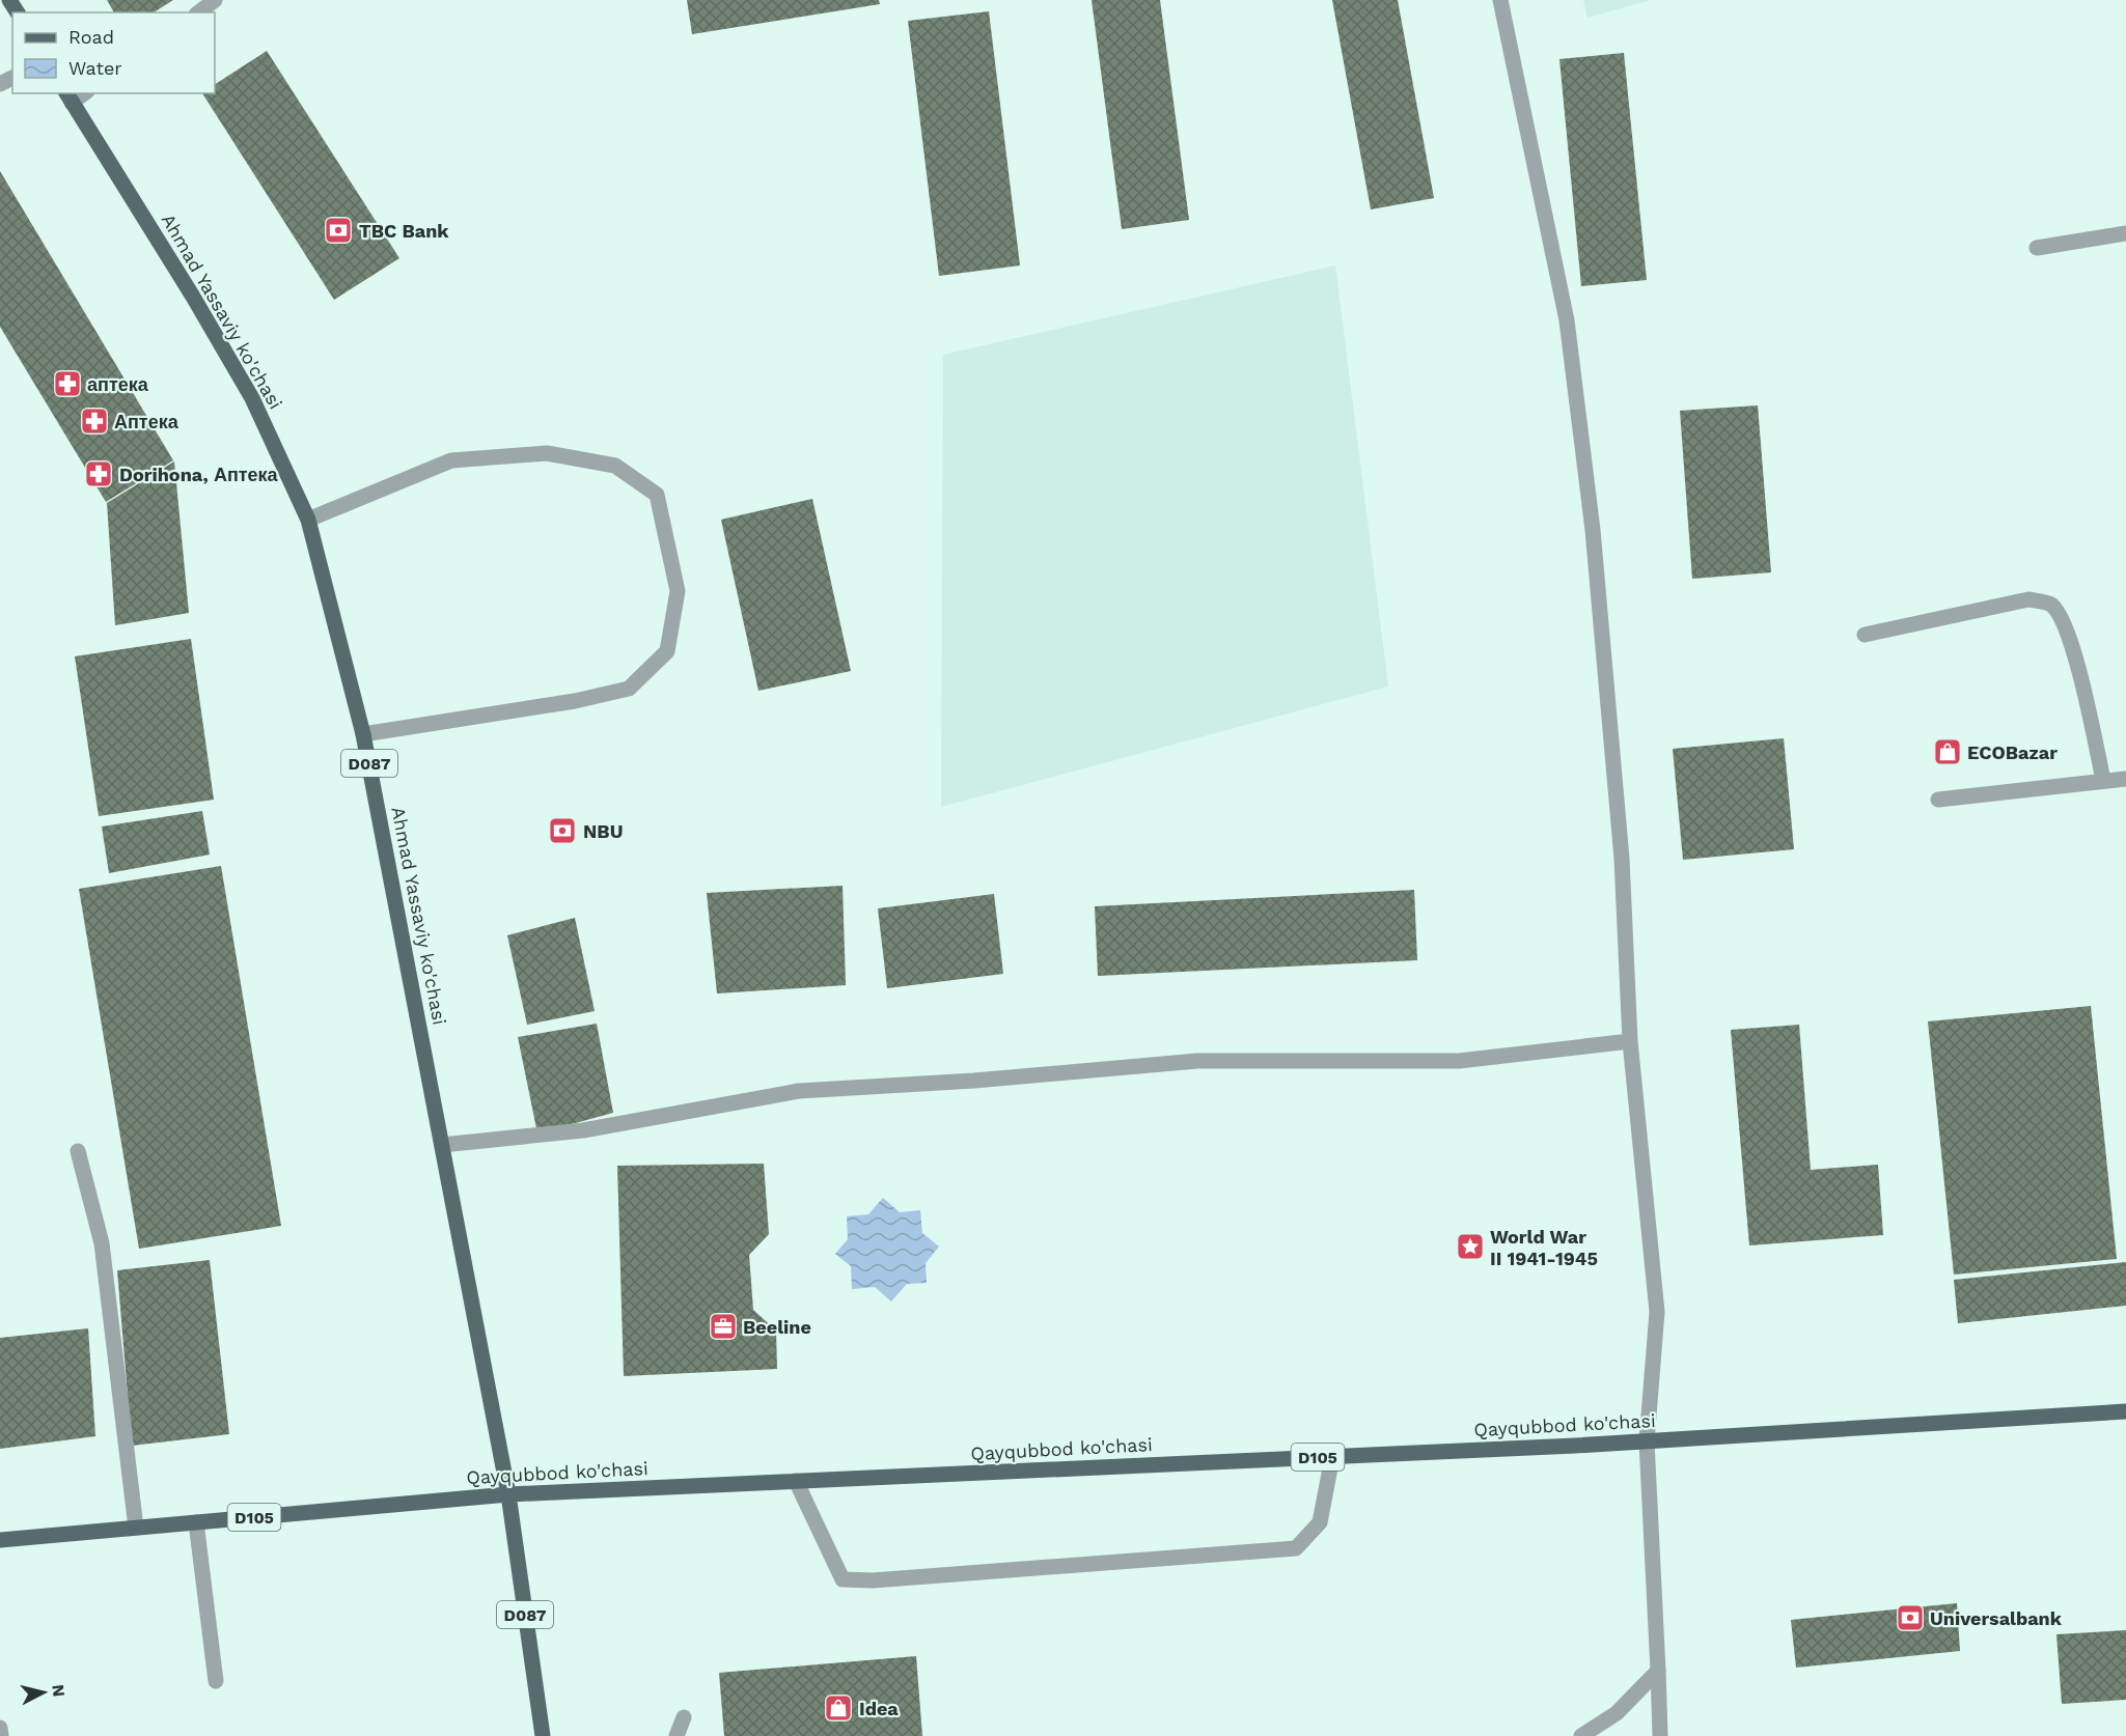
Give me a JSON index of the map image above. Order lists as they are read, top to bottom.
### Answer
{
  "streets": {
    "main road": [
      "Ahmad Yassaviy ko'chasi",
      "D087",
      "Qayqubbod ko'chasi",
      "D105"
    ]
  },
  "crossings": [
    ["Ahmad Yassaviy ko'chasi", "Qayqubbod ko'chasi"]
  ],
  "places": {
    "bank": ["TBC Bank", "NBU", "Universalbank"],
    "pharmacy": ["аптека", "Аптека", "Dorihona, Аптека"],
    "shop": ["ECOBazar", "Idea"],
    "place": ["World War II 1941-1945"],
    "office": ["Beeline"]
  },
  "legend": ["Road", "Water"],
  "north": "right"
}
